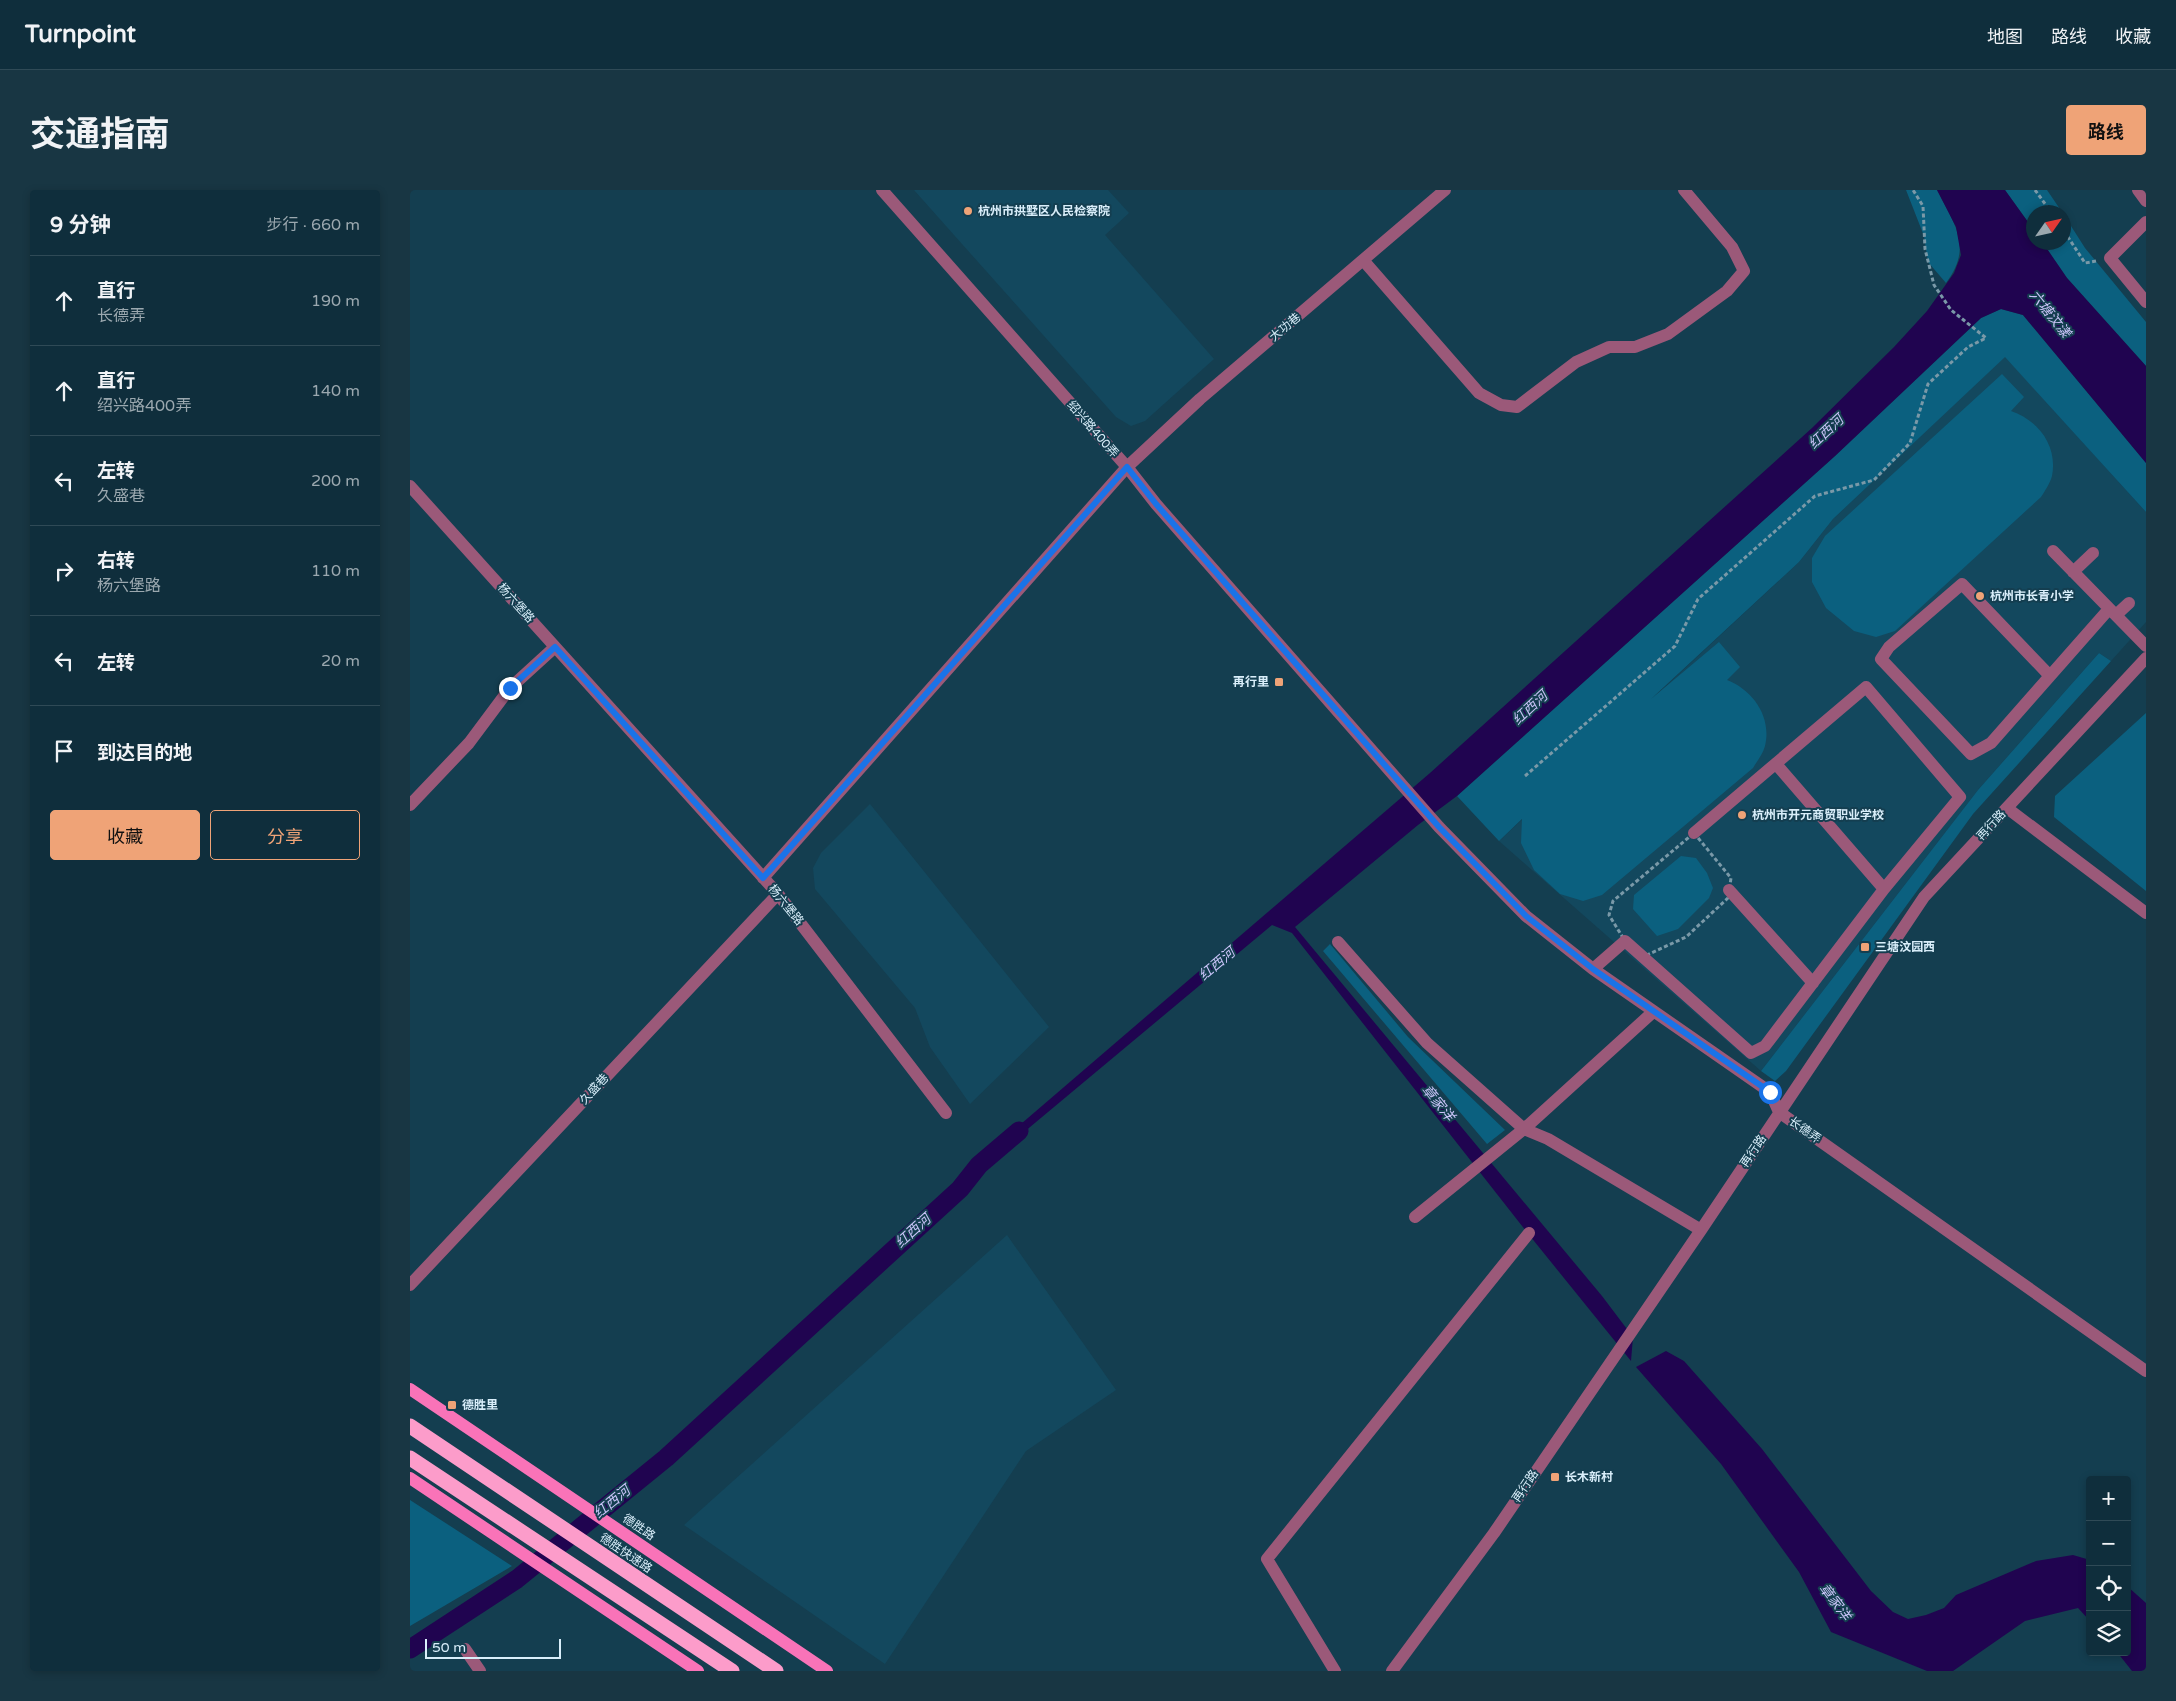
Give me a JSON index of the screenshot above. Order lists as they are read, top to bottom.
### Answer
{
  "streets": {
    "highway": ["德胜快速路"],
    "main road": ["德胜路"],
    "street": [
      "大功巷",
      "绍兴路400弄",
      "杨六堡路",
      "再行路",
      "久盛巷",
      "长德弄"
    ]
  },
  "crossings": [
    ["大功巷", "绍兴路400弄"],
    ["绍兴路400弄", "长德弄"],
    ["杨六堡路", "久盛巷"],
    ["再行路", "长德弄"]
  ],
  "water": ["六塘汶漾", "红西河", "章家洋"],
  "places": {
    "other": ["杭州市拱墅区人民检察院", "杭州市长青小学", "杭州市开元商贸职业学校"],
    "transit": [
      "再行里",
      "三塘汶园西",
      "德胜里",
      "长木新村"
    ]
  },
  "scale_bar": "50 m",
  "north": "top right",
  "page": {
    "header": "Turnpoint",
    "nav": ["地图", "路线", "收藏"],
    "title": "交通指南",
    "buttons": [
      "路线",
      ["收藏", "分享"]
    ],
    "heading": ["9 分钟", "步行 · 660 m"],
    "list": [
      ["直行", "长德弄", "190 m"],
      ["直行", "绍兴路400弄", "140 m"],
      ["左转", "久盛巷", "200 m"],
      ["右转", "杨六堡路", "110 m"],
      ["左转", "20 m"],
      "到达目的地"
    ],
    "map_buttons": ["+", "−"],
    "scale": "50 m"
  }
}
